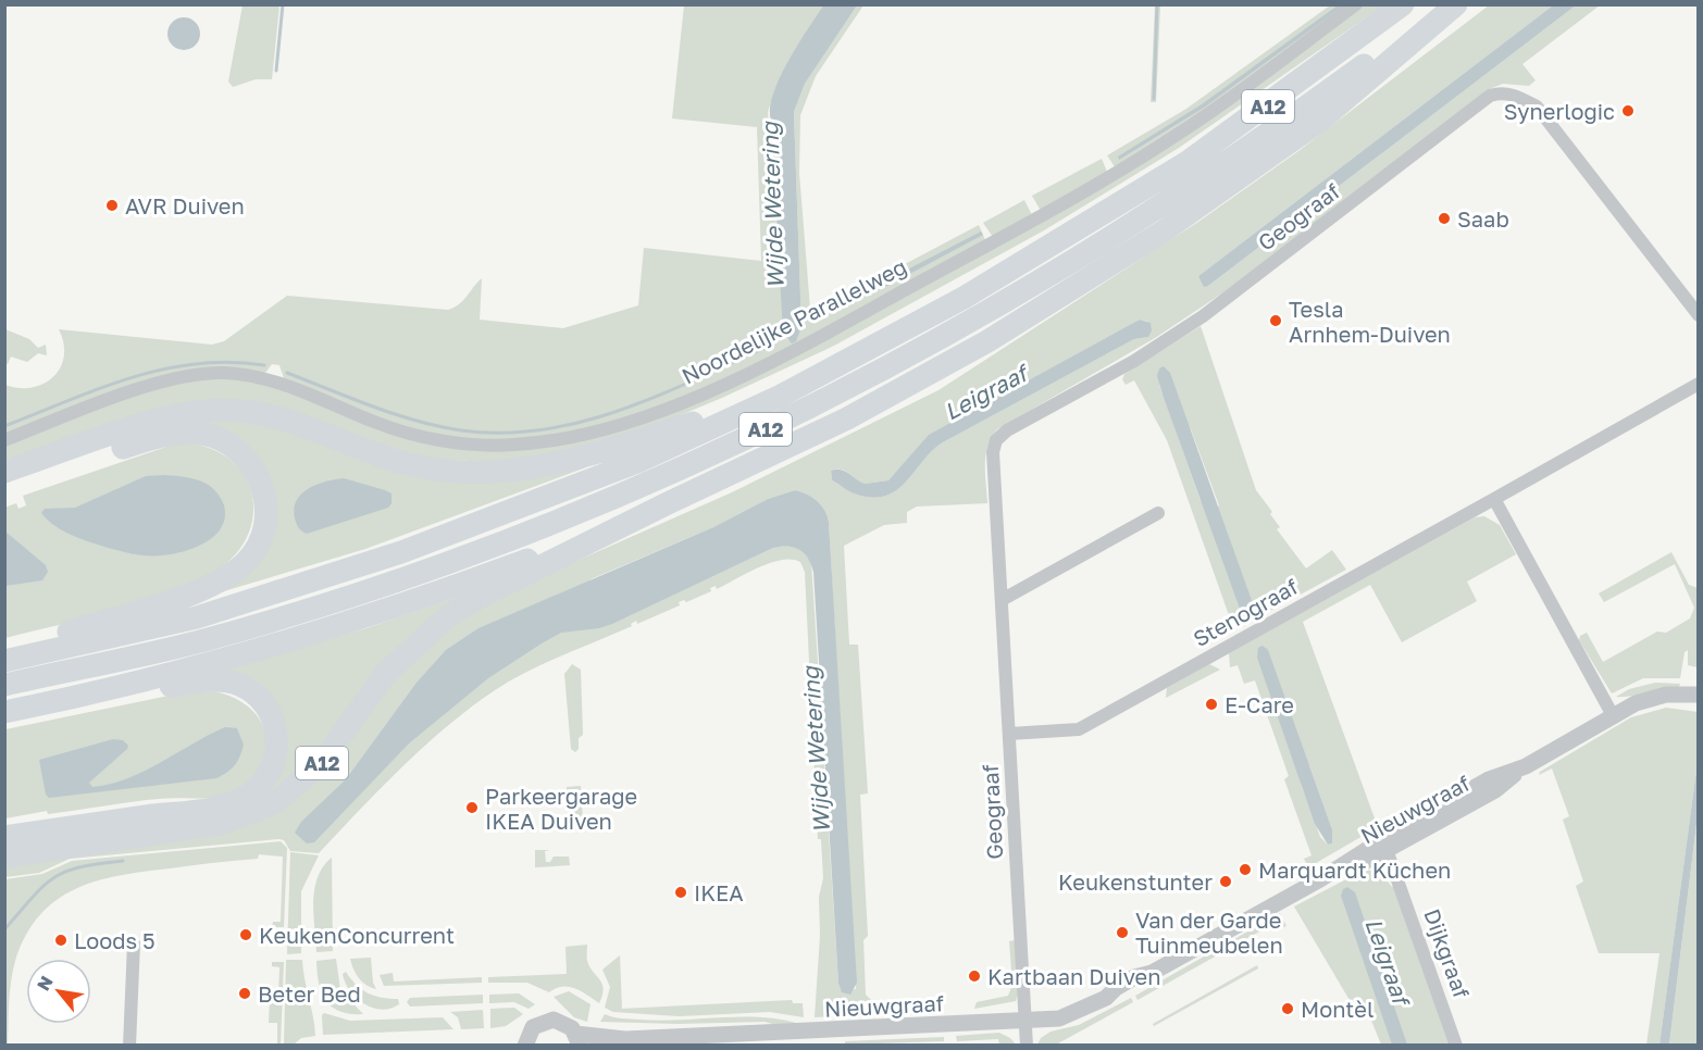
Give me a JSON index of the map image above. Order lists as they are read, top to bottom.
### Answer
{
  "streets": {
    "highway": ["A12"],
    "street": [
      "Geograaf",
      "Noordelijke Parallelweg",
      "Stenograaf",
      "Nieuwgraaf",
      "Dijkgraaf"
    ]
  },
  "crossings": [
    ["Geograaf", "Stenograaf"],
    ["Geograaf", "Nieuwgraaf"],
    ["Nieuwgraaf", "Dijkgraaf"]
  ],
  "water": ["Wijde Wetering", "Leigraaf"],
  "places": [
    "Synerlogic",
    "AVR Duiven",
    "Saab",
    "Tesla Arnhem-Duiven",
    "E-Care",
    "Parkeergarage IKEA Duiven",
    "Marquardt Küchen",
    "Keukenstunter",
    "IKEA",
    "Van der Garde Tuinmeubelen",
    "KeukenConcurrent",
    "Loods 5",
    "Kartbaan Duiven",
    "Beter Bed",
    "Montèl"
  ],
  "north": "top left"
}
